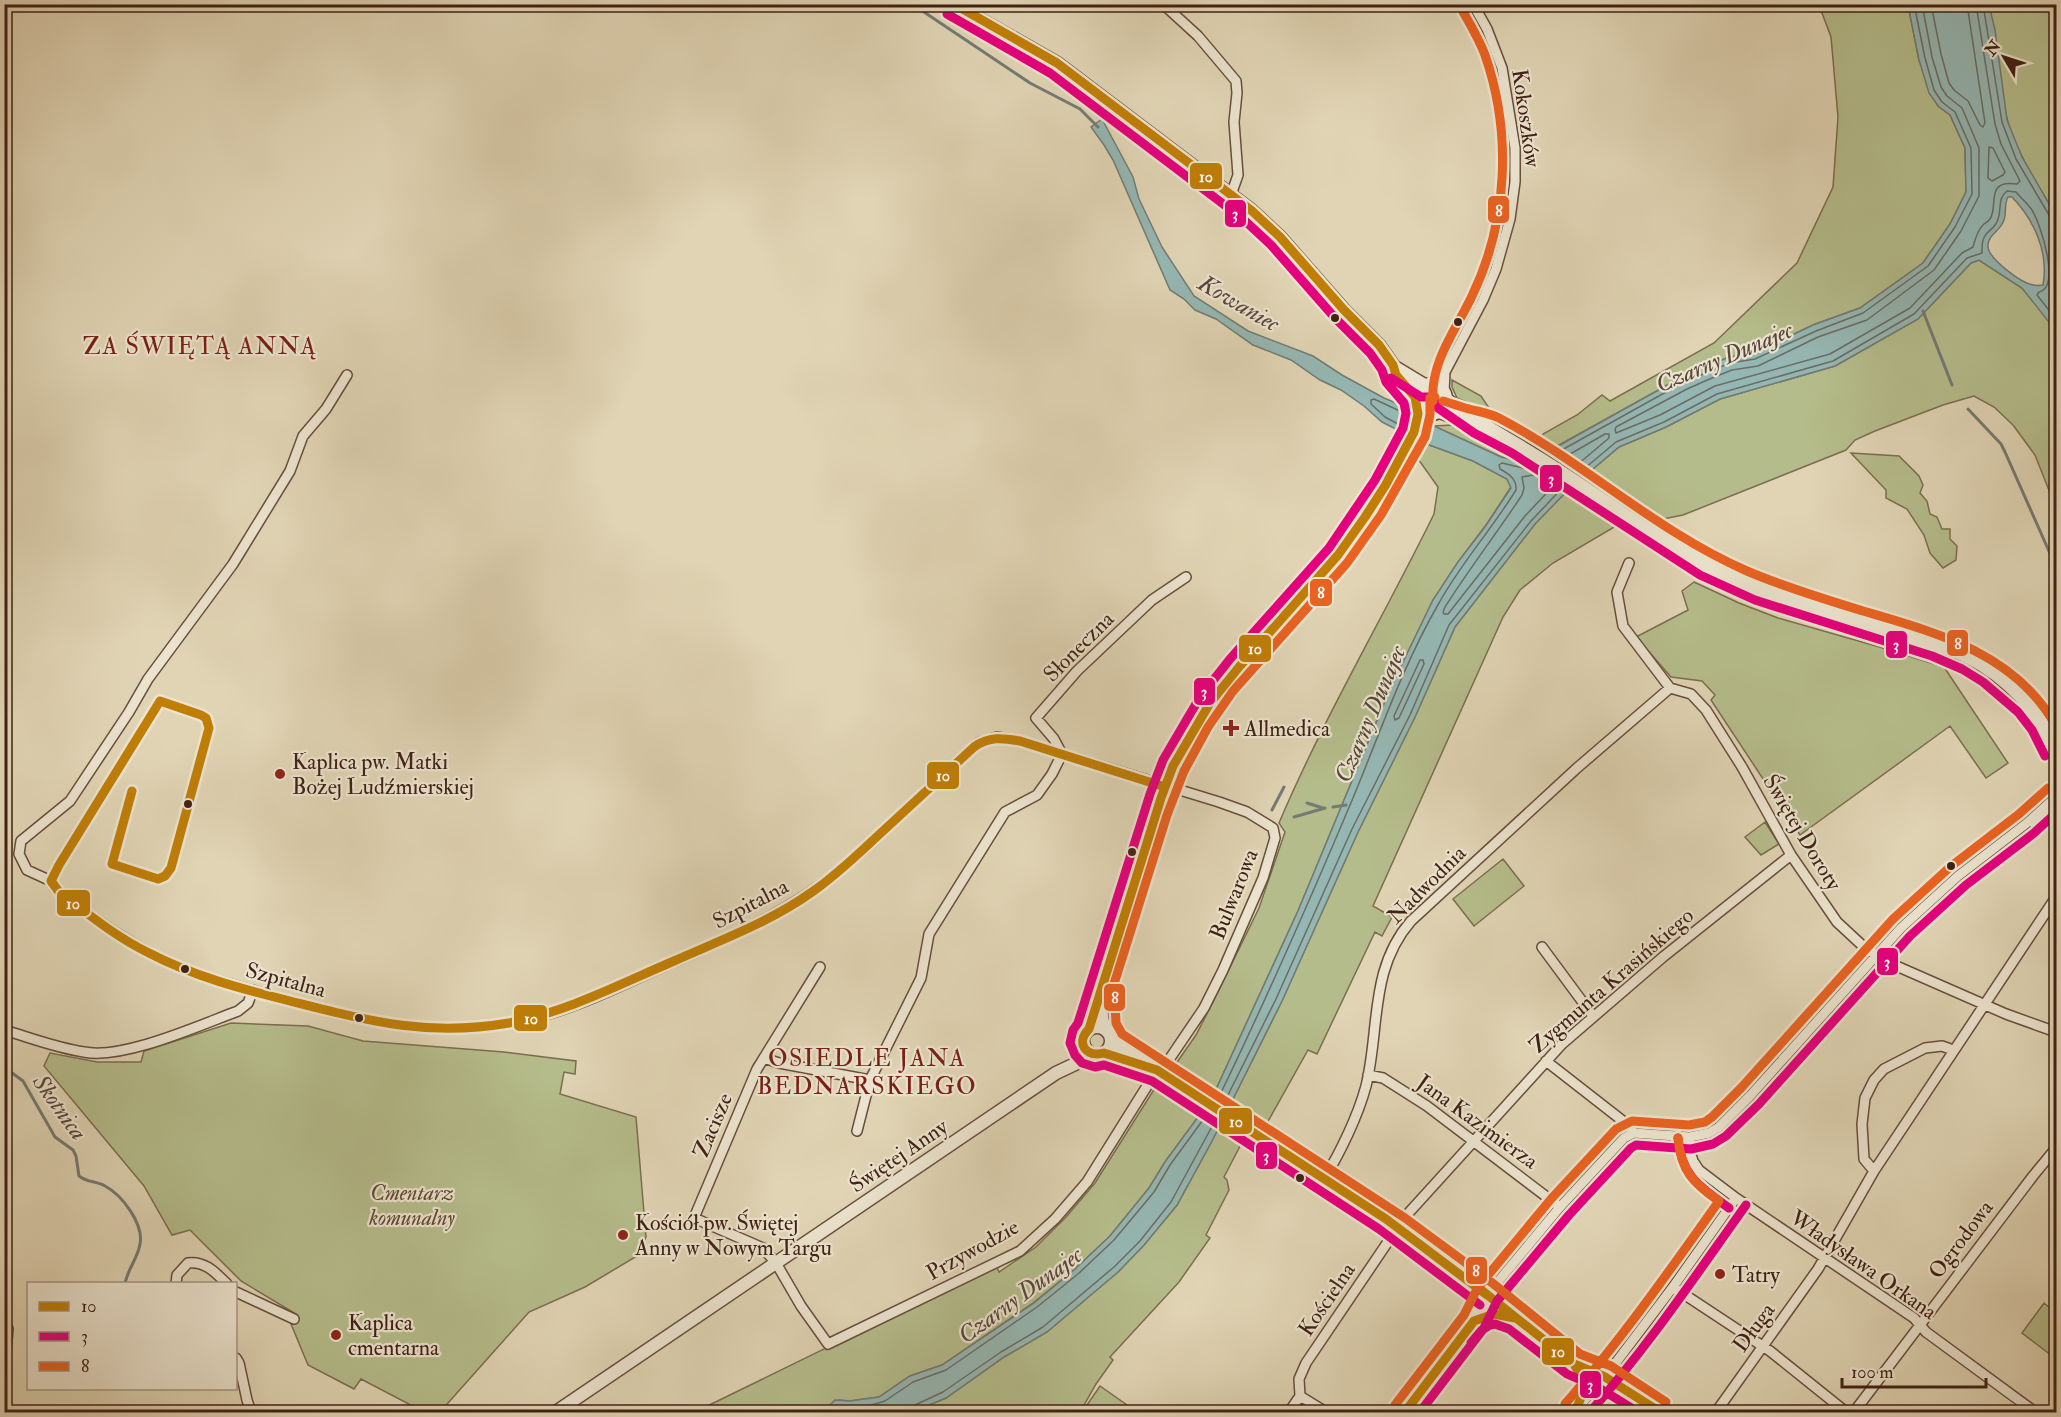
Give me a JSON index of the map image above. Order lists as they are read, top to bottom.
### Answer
{
  "streets": {
    "street": [
      "Kokoszków",
      "Słoneczna",
      "Świętej Doroty",
      "Nadwodnia",
      "Bulwarowa",
      "Szpitalna",
      "Zygmunta Krasińskiego",
      "Jana Kazimierza",
      "Zacisze",
      "Świętej Anny",
      "Ogrodowa",
      "Przywodzie",
      "Władysława Orkana",
      "Kościelna",
      "Długa"
    ]
  },
  "crossings": [
    ["Słoneczna", "Szpitalna"],
    ["Świętej Doroty", "Nadwodnia"],
    ["Świętej Doroty", "Zygmunta Krasińskiego"],
    ["Świętej Doroty", "Długa"],
    ["Nadwodnia", "Jana Kazimierza"],
    ["Bulwarowa", "Szpitalna"],
    ["Bulwarowa", "Przywodzie"],
    ["Zygmunta Krasińskiego", "Jana Kazimierza"],
    ["Zygmunta Krasińskiego", "Kościelna"],
    ["Zacisze", "Świętej Anny"],
    ["Zacisze", "Przywodzie"],
    ["Świętej Anny", "Przywodzie"],
    ["Ogrodowa", "Władysława Orkana"],
    ["Władysława Orkana", "Długa"]
  ],
  "districts": ["ZA ŚWIĘTĄ ANNĄ", "OSIEDLE JANA BEDNARSKIEGO"],
  "water": ["Kowaniec", "Czarny Dunajec", "Skotnica"],
  "parks": ["Cmentarz komunalny"],
  "places": {
    "health": ["Allmedica"],
    "other": [
      "Kaplica pw. Matki Bożej Ludźmierskiej",
      "Kościół pw. Świętej Anny w Nowym Targu",
      "Tatry",
      "Kaplica cmentarna"
    ]
  },
  "lines": ["transit line 10", "transit line 8", "transit line 3"],
  "legend": ["10", "3", "8"],
  "scale_bar": "100 m",
  "north": "top left"
}
